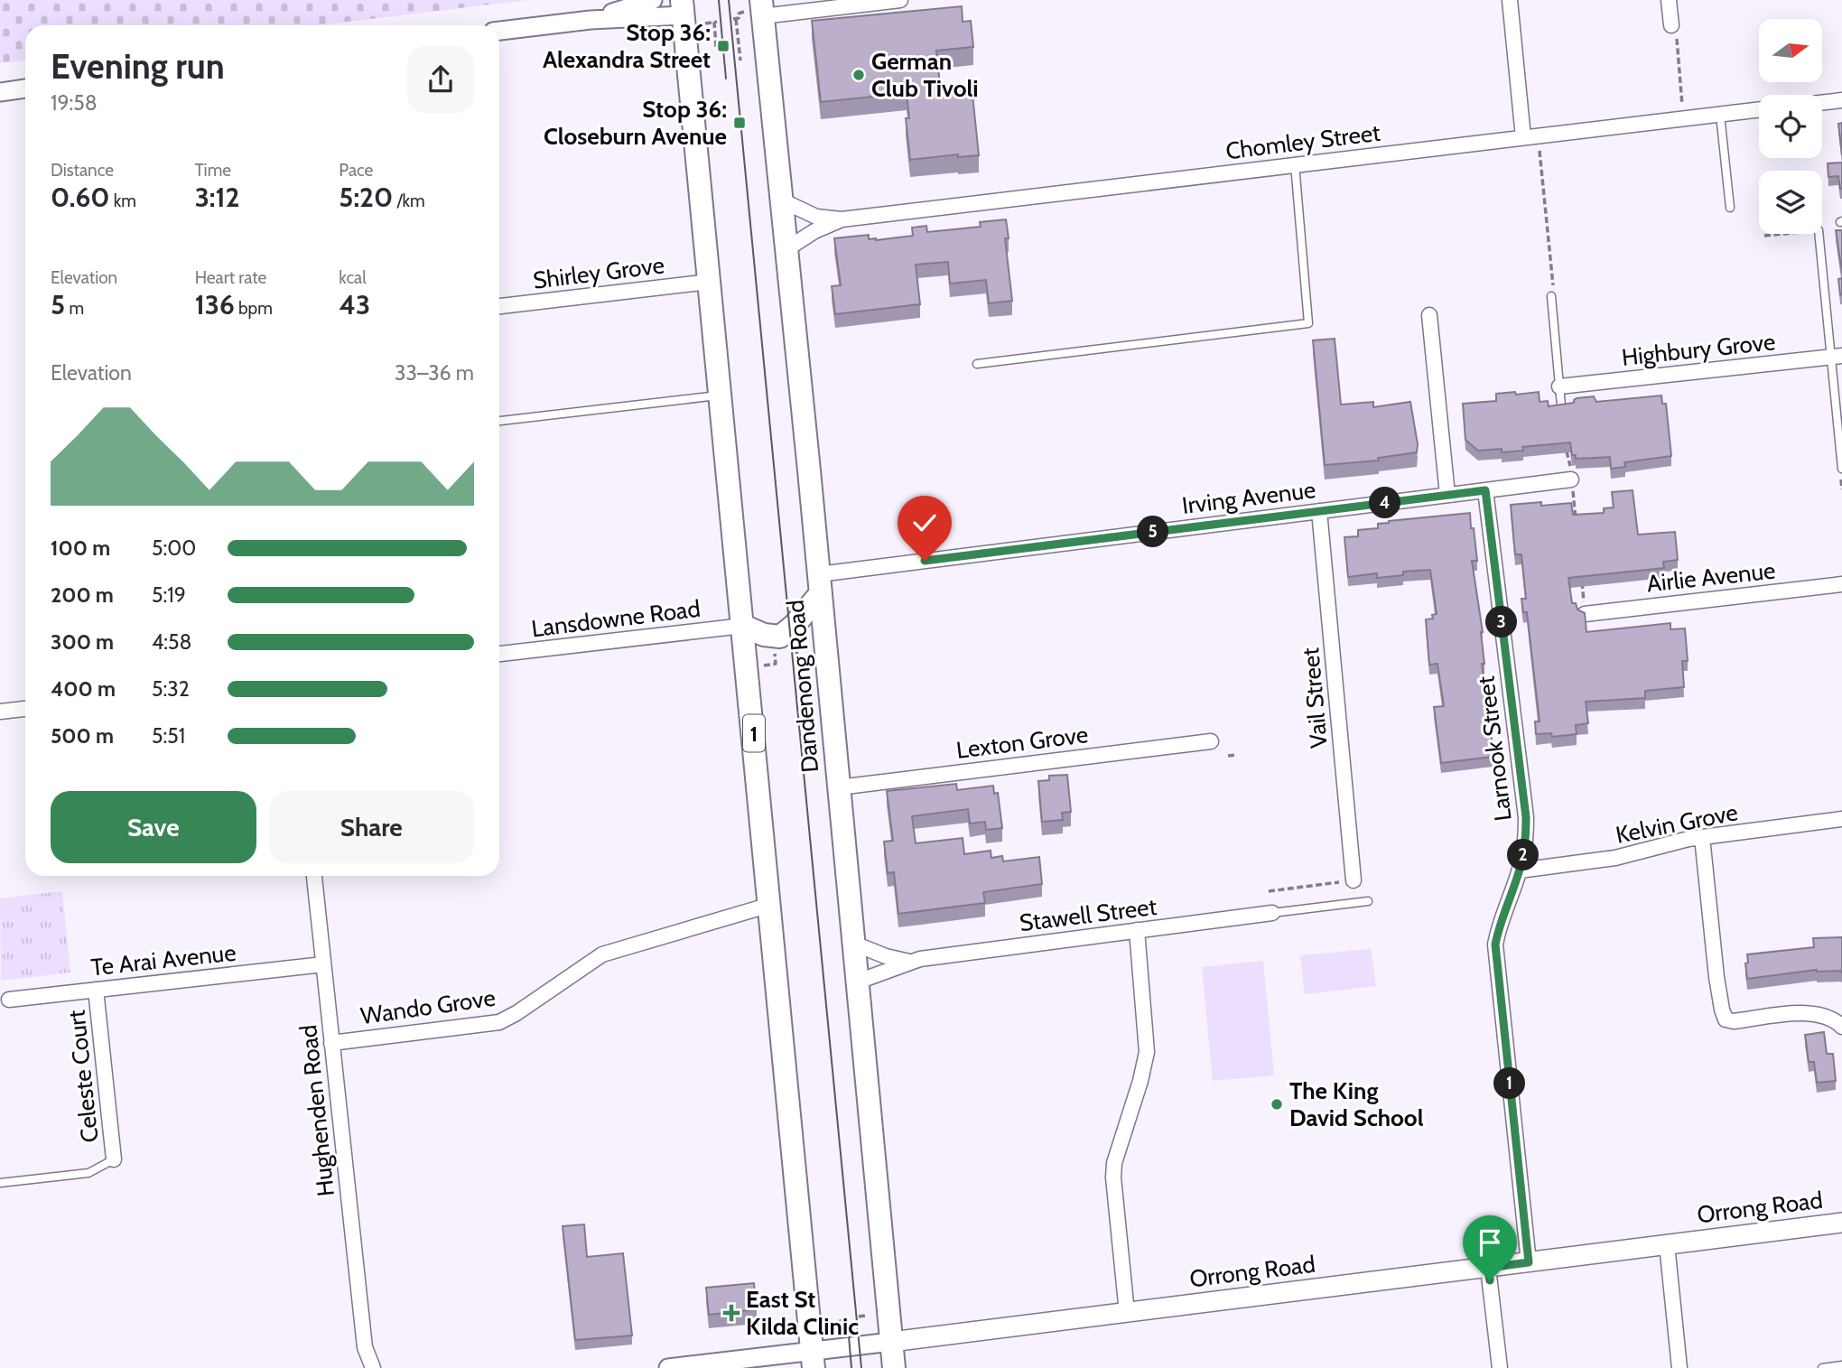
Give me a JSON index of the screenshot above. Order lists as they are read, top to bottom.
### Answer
{
  "streets": {
    "highway": ["Dandenong Road", "1"],
    "main road": ["Orrong Road"],
    "street": [
      "Chomley Street",
      "Shirley Grove",
      "Highbury Grove",
      "Irving Avenue",
      "Airlie Avenue",
      "Lansdowne Road",
      "Vail Street",
      "Lexton Grove",
      "Larnook Street",
      "Kelvin Grove",
      "Stawell Street",
      "Te Arai Avenue",
      "Wando Grove",
      "Celeste Court",
      "Hughenden Road"
    ]
  },
  "crossings": [
    ["Chomley Street", "Dandenong Road"],
    ["Shirley Grove", "1"],
    ["Irving Avenue", "Dandenong Road"],
    ["Irving Avenue", "Vail Street"],
    ["Irving Avenue", "Larnook Street"],
    ["Lansdowne Road", "1"],
    ["Dandenong Road", "Lexton Grove"],
    ["Dandenong Road", "Stawell Street"],
    ["Dandenong Road", "Orrong Road"],
    ["1", "Wando Grove"],
    ["1", "Orrong Road"],
    ["Larnook Street", "Kelvin Grove"],
    ["Larnook Street", "Orrong Road"],
    ["Te Arai Avenue", "Celeste Court"],
    ["Te Arai Avenue", "Hughenden Road"],
    ["Wando Grove", "Hughenden Road"]
  ],
  "places": {
    "transit": ["Stop 36: Alexandra Street", "Stop 36: Closeburn Avenue"],
    "other": ["German Club Tivoli", "The King David School"],
    "health": ["East St Kilda Clinic"]
  },
  "north": "right",
  "page": {
    "heading": ["Evening run", "19:58"],
    "stats": [
      ["Distance", "0.60 km"],
      ["Time", "3:12"],
      ["Pace", "5:20 /km"],
      ["Elevation", "5 m"],
      ["Heart rate", "136 bpm"],
      ["kcal", "43"]
    ],
    "chart": ["Elevation", "33–36 m"],
    "pins": [
      "4",
      "5",
      "3",
      "2",
      "1"
    ],
    "list": [
      {
        "name": "100 m",
        "note": "5:00"
      },
      {
        "name": "200 m",
        "note": "5:19"
      },
      {
        "name": "300 m",
        "note": "4:58"
      },
      {
        "name": "400 m",
        "note": "5:32"
      },
      {
        "name": "500 m",
        "note": "5:51"
      }
    ],
    "buttons": ["Save", "Share"]
  }
}
